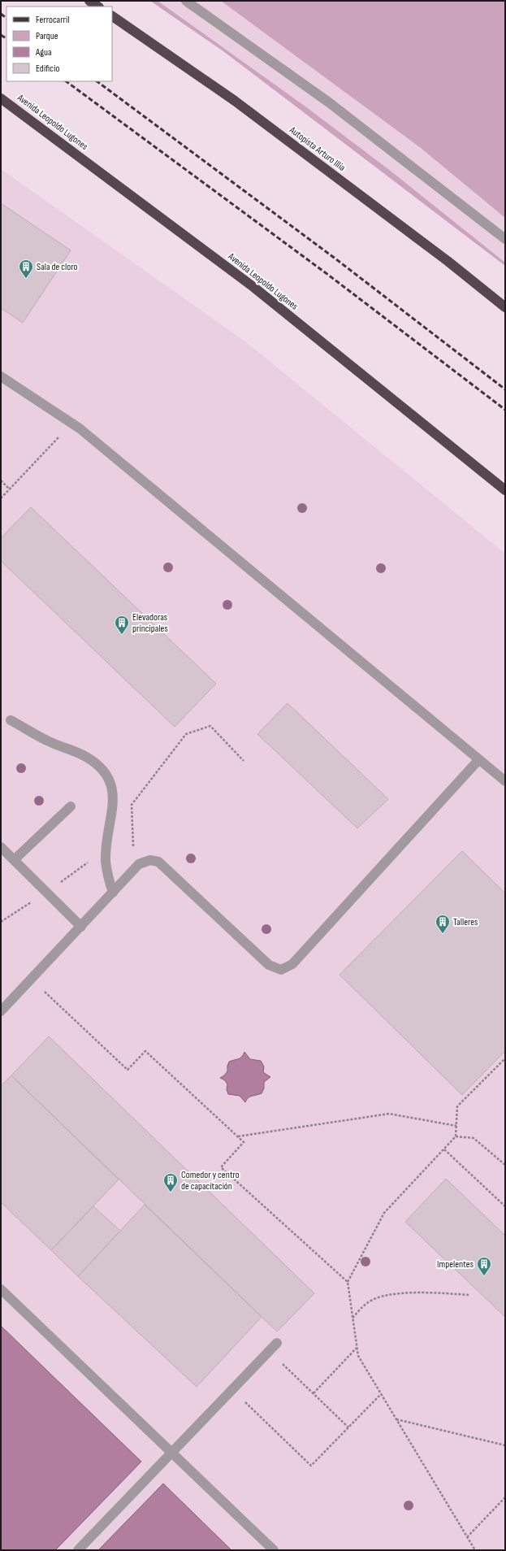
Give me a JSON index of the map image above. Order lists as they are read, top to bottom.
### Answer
{
  "streets": {
    "highway": ["Avenida Leopoldo Lugones", "Autopista Arturo Illia"]
  },
  "places": {
    "building": [
      "Sala de cloro",
      "Elevadoras principales",
      "Talleres",
      "Comedor y centro de capacitación",
      "Impelentes"
    ]
  },
  "legend": [
    "Ferrocarril",
    "Parque",
    "Agua",
    "Edificio"
  ]
}
